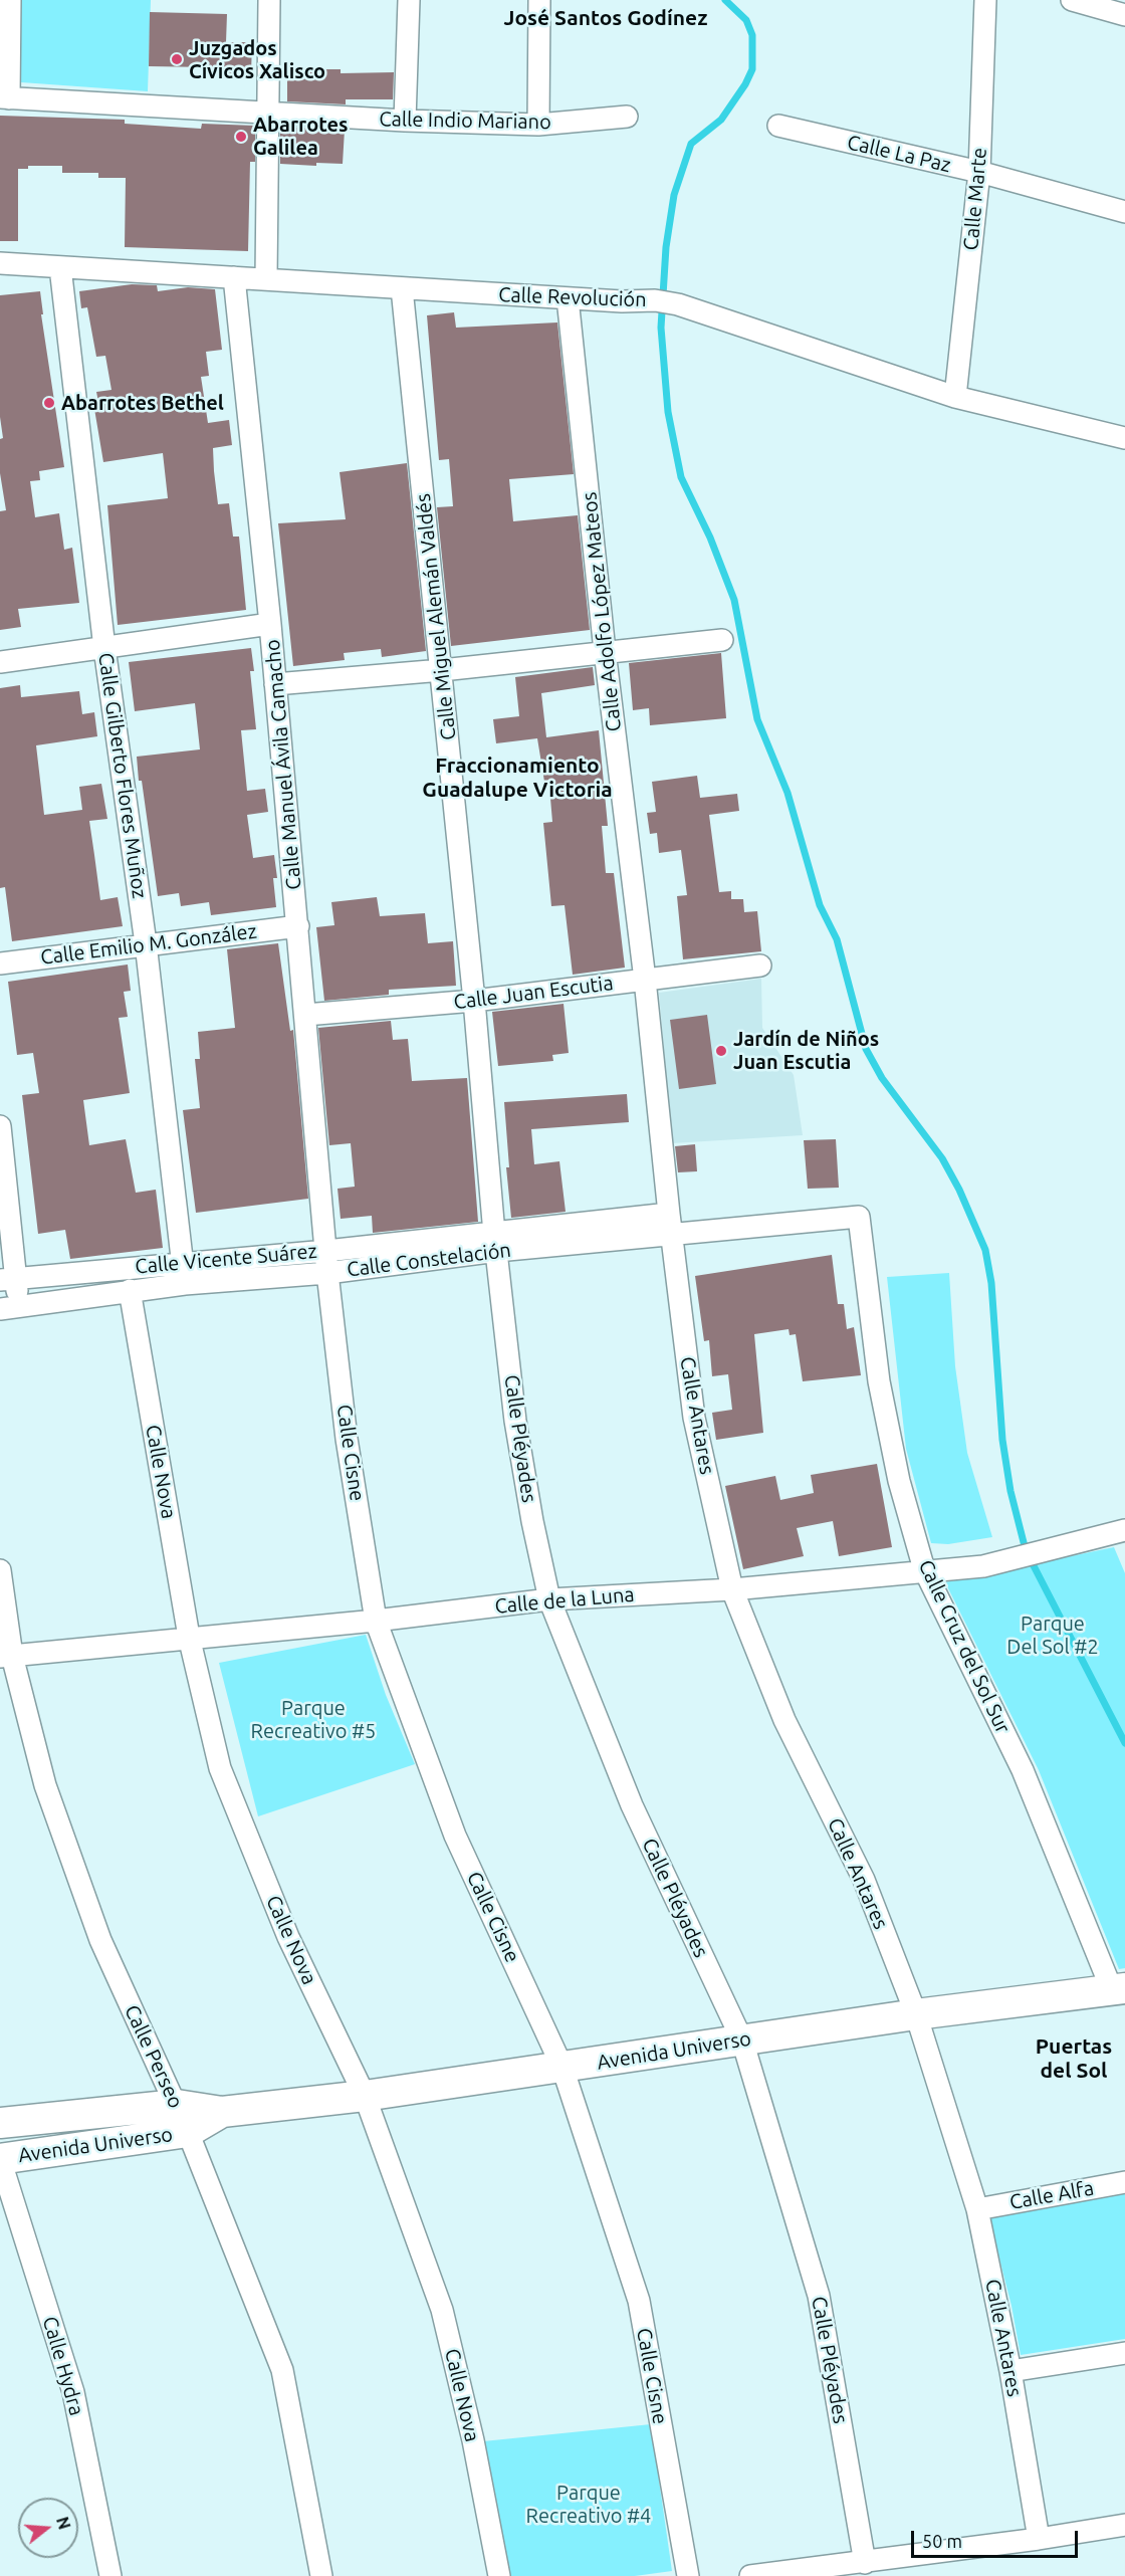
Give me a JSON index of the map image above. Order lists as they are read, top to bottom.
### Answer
{
  "streets": {
    "street": [
      "Calle Indio Mariano",
      "Calle La Paz",
      "Calle Marte",
      "Calle Revolución",
      "Calle Adolfo López Mateos",
      "Calle Miguel Alemán Valdés",
      "Calle Manuel Ávila Camacho",
      "Calle Gilberto Flores Muñoz",
      "Calle Emilio M. González",
      "Calle Juan Escutia",
      "Calle Vicente Suárez",
      "Calle Constelación",
      "Calle Antares",
      "Calle Pléyades",
      "Calle Cisne",
      "Calle Nova",
      "Calle de la Luna",
      "Calle Cruz del Sol Sur",
      "Avenida Universo",
      "Calle Perseo",
      "Calle Alfa",
      "Calle Hydra"
    ]
  },
  "crossings": [
    ["Calle La Paz", "Calle Marte"],
    ["Calle Marte", "Calle Revolución"],
    ["Calle Revolución", "Calle Adolfo López Mateos"],
    ["Calle Revolución", "Calle Miguel Alemán Valdés"],
    ["Calle Revolución", "Calle Manuel Ávila Camacho"],
    ["Calle Revolución", "Calle Gilberto Flores Muñoz"],
    ["Calle Adolfo López Mateos", "Calle Juan Escutia"],
    ["Calle Adolfo López Mateos", "Calle Constelación"],
    ["Calle Adolfo López Mateos", "Calle Antares"],
    ["Calle Miguel Alemán Valdés", "Calle Juan Escutia"],
    ["Calle Miguel Alemán Valdés", "Calle Vicente Suárez"],
    ["Calle Miguel Alemán Valdés", "Calle Constelación"],
    ["Calle Miguel Alemán Valdés", "Calle Pléyades"],
    ["Calle Manuel Ávila Camacho", "Calle Emilio M. González"],
    ["Calle Manuel Ávila Camacho", "Calle Juan Escutia"],
    ["Calle Manuel Ávila Camacho", "Calle Vicente Suárez"],
    ["Calle Manuel Ávila Camacho", "Calle Cisne"],
    ["Calle Gilberto Flores Muñoz", "Calle Emilio M. González"],
    ["Calle Gilberto Flores Muñoz", "Calle Vicente Suárez"],
    ["Calle Gilberto Flores Muñoz", "Calle Constelación"],
    ["Calle Vicente Suárez", "Calle Constelación"],
    ["Calle Vicente Suárez", "Calle Pléyades"],
    ["Calle Vicente Suárez", "Calle Cisne"],
    ["Calle Constelación", "Calle Antares"],
    ["Calle Constelación", "Calle Pléyades"],
    ["Calle Constelación", "Calle Cisne"],
    ["Calle Constelación", "Calle Nova"],
    ["Calle Constelación", "Calle Cruz del Sol Sur"],
    ["Calle Antares", "Calle de la Luna"],
    ["Calle Antares", "Avenida Universo"],
    ["Calle Antares", "Calle Alfa"],
    ["Calle Pléyades", "Calle de la Luna"],
    ["Calle Pléyades", "Avenida Universo"],
    ["Calle Cisne", "Calle de la Luna"],
    ["Calle Cisne", "Avenida Universo"],
    ["Calle Nova", "Calle de la Luna"],
    ["Calle Nova", "Avenida Universo"],
    ["Calle de la Luna", "Calle Cruz del Sol Sur"],
    ["Calle de la Luna", "Calle Perseo"],
    ["Calle Cruz del Sol Sur", "Avenida Universo"],
    ["Avenida Universo", "Calle Perseo"],
    ["Avenida Universo", "Calle Hydra"]
  ],
  "districts": ["José Santos Godínez", "Fraccionamiento Guadalupe Victoria", "Puertas del Sol"],
  "parks": ["Parque Del Sol #2", "Parque Recreativo #5", "Parque Recreativo #4"],
  "places": [
    "Juzgados Cívicos Xalisco",
    "Abarrotes Galilea",
    "Abarrotes Bethel",
    "Jardín de Niños Juan Escutia"
  ],
  "scale_bar": "50 m",
  "north": "right"
}
